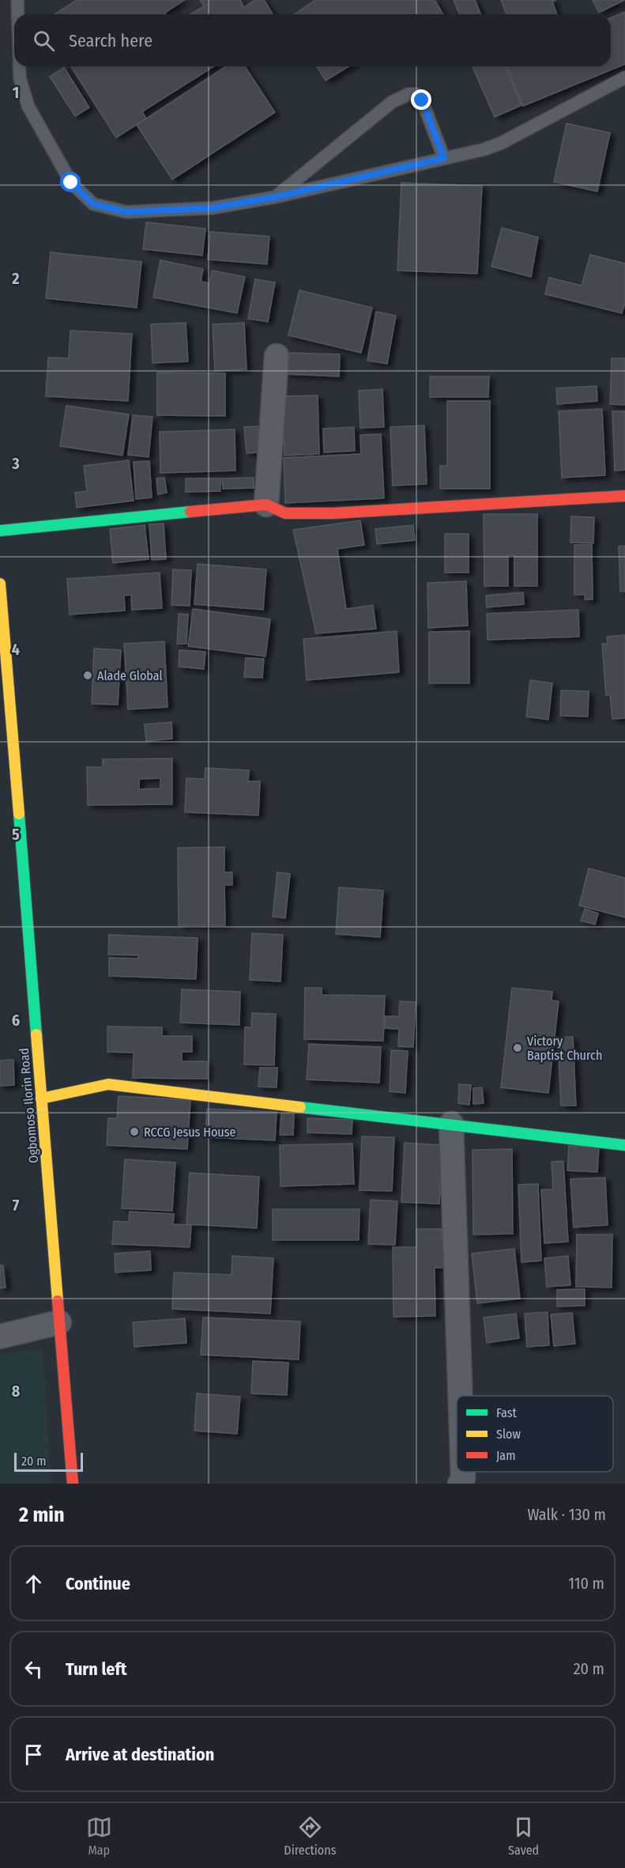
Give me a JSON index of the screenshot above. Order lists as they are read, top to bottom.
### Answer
{
  "streets": {
    "main road": ["Ogbomoso Ilorin Road"]
  },
  "places": ["Alade Global", "Victory Baptist Church", "RCCG Jesus House"],
  "legend": ["Fast", "Slow", "Jam"],
  "scale_bar": "20 m",
  "page": {
    "search": "Search here",
    "scale": "20 m",
    "heading": ["2 min", "Walk · 130 m"],
    "list": [
      ["Continue", "110 m"],
      ["Turn left", "20 m"],
      "Arrive at destination"
    ],
    "nav": ["Map", "Directions", "Saved"]
  },
  "grid": {
    "rows": [
      "1",
      "2",
      "3",
      "4",
      "5",
      "6",
      "7",
      "8"
    ]
  }
}
